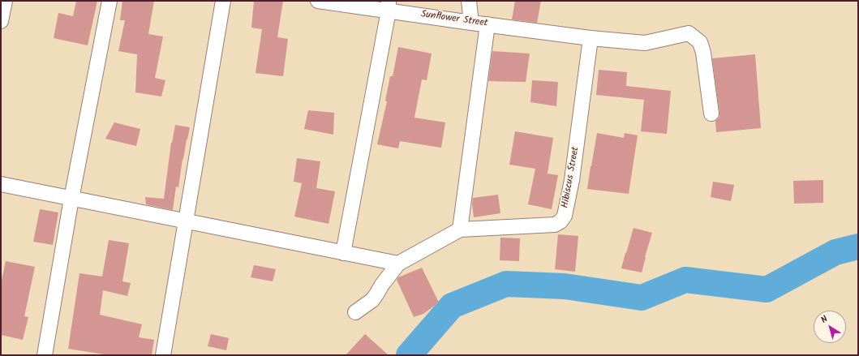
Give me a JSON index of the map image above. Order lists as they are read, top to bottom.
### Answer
{
  "streets": {
    "street": ["Sunflower Street", "Hibiscus Street"]
  },
  "crossings": [
    ["Sunflower Street", "Hibiscus Street"]
  ],
  "north": "top left"
}
